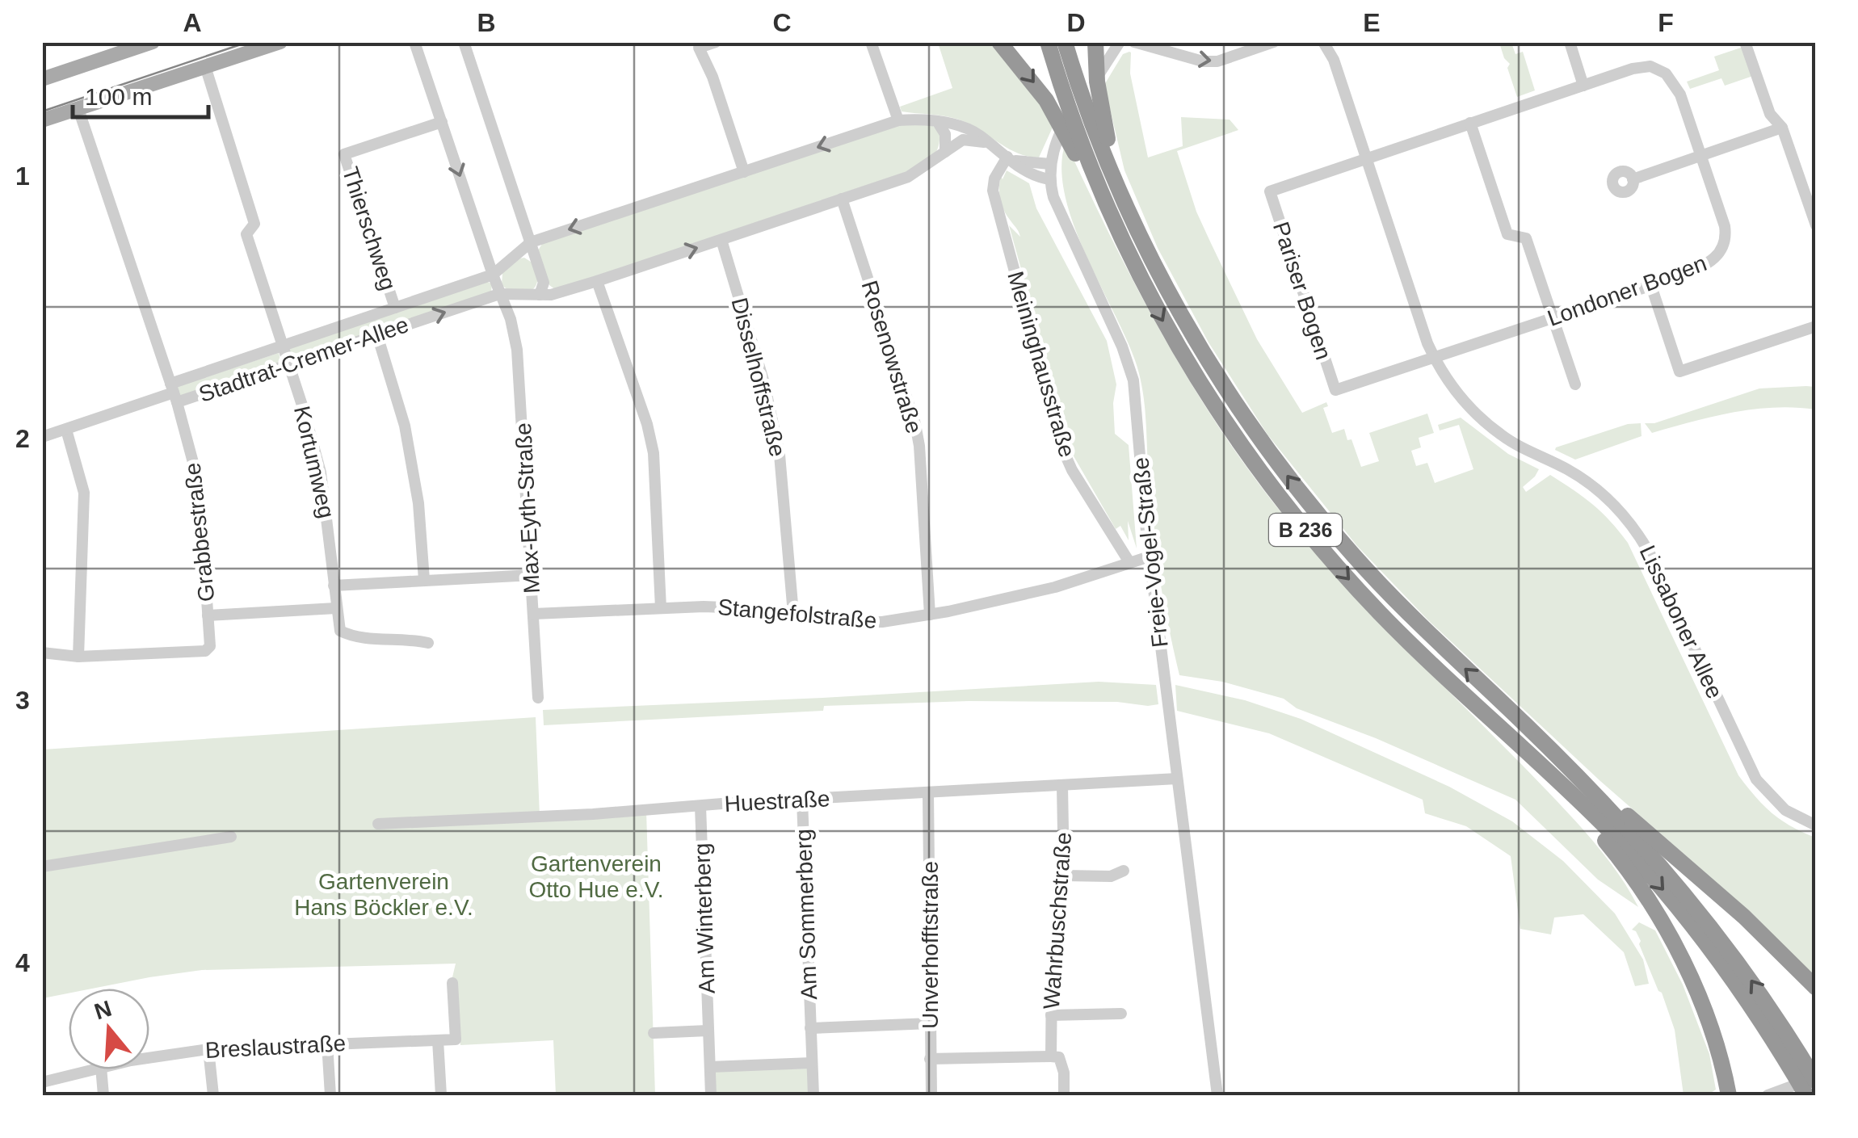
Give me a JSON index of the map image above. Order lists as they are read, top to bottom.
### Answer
{
  "streets": {
    "highway": ["B 236"],
    "street": [
      "Thierschweg",
      "Pariser Bogen",
      "Londoner Bogen",
      "Rosenowstraße",
      "Stadtrat-Cremer-Allee",
      "Meininghausstraße",
      "Disselhoffstraße",
      "Kortumweg",
      "Max-Eyth-Straße",
      "Grabbestraße",
      "Freie-Vogel-Straße",
      "Stangefolstraße",
      "Lissaboner Allee",
      "Huestraße",
      "Am Sommerberg",
      "Am Winterberg",
      "Wahrbuschstraße",
      "Unverhofftstraße",
      "Breslaustraße"
    ]
  },
  "crossings": [
    ["Thierschweg", "Stadtrat-Cremer-Allee"],
    ["Thierschweg", "Max-Eyth-Straße"],
    ["Pariser Bogen", "Londoner Bogen"],
    ["Pariser Bogen", "Lissaboner Allee"],
    ["Londoner Bogen", "Lissaboner Allee"],
    ["Rosenowstraße", "Stadtrat-Cremer-Allee"],
    ["Rosenowstraße", "Stangefolstraße"],
    ["Stadtrat-Cremer-Allee", "Meininghausstraße"],
    ["Stadtrat-Cremer-Allee", "Disselhoffstraße"],
    ["Stadtrat-Cremer-Allee", "Kortumweg"],
    ["Stadtrat-Cremer-Allee", "Max-Eyth-Straße"],
    ["Stadtrat-Cremer-Allee", "Grabbestraße"],
    ["Stadtrat-Cremer-Allee", "Freie-Vogel-Straße"],
    ["Meininghausstraße", "Stangefolstraße"],
    ["Disselhoffstraße", "Stangefolstraße"],
    ["Max-Eyth-Straße", "Stangefolstraße"],
    ["Freie-Vogel-Straße", "Stangefolstraße"],
    ["Freie-Vogel-Straße", "Huestraße"],
    ["Huestraße", "Am Sommerberg"],
    ["Huestraße", "Am Winterberg"],
    ["Huestraße", "Wahrbuschstraße"],
    ["Huestraße", "Unverhofftstraße"],
    ["Am Sommerberg", "Unverhofftstraße"]
  ],
  "parks": ["Gartenverein Otto Hue e.V.", "Gartenverein Hans Böckler e.V."],
  "scale_bar": "100 m",
  "north": "top",
  "grid": {
    "columns": [
      "A",
      "B",
      "C",
      "D",
      "E",
      "F"
    ],
    "rows": [
      "1",
      "2",
      "3",
      "4"
    ]
  }
}
